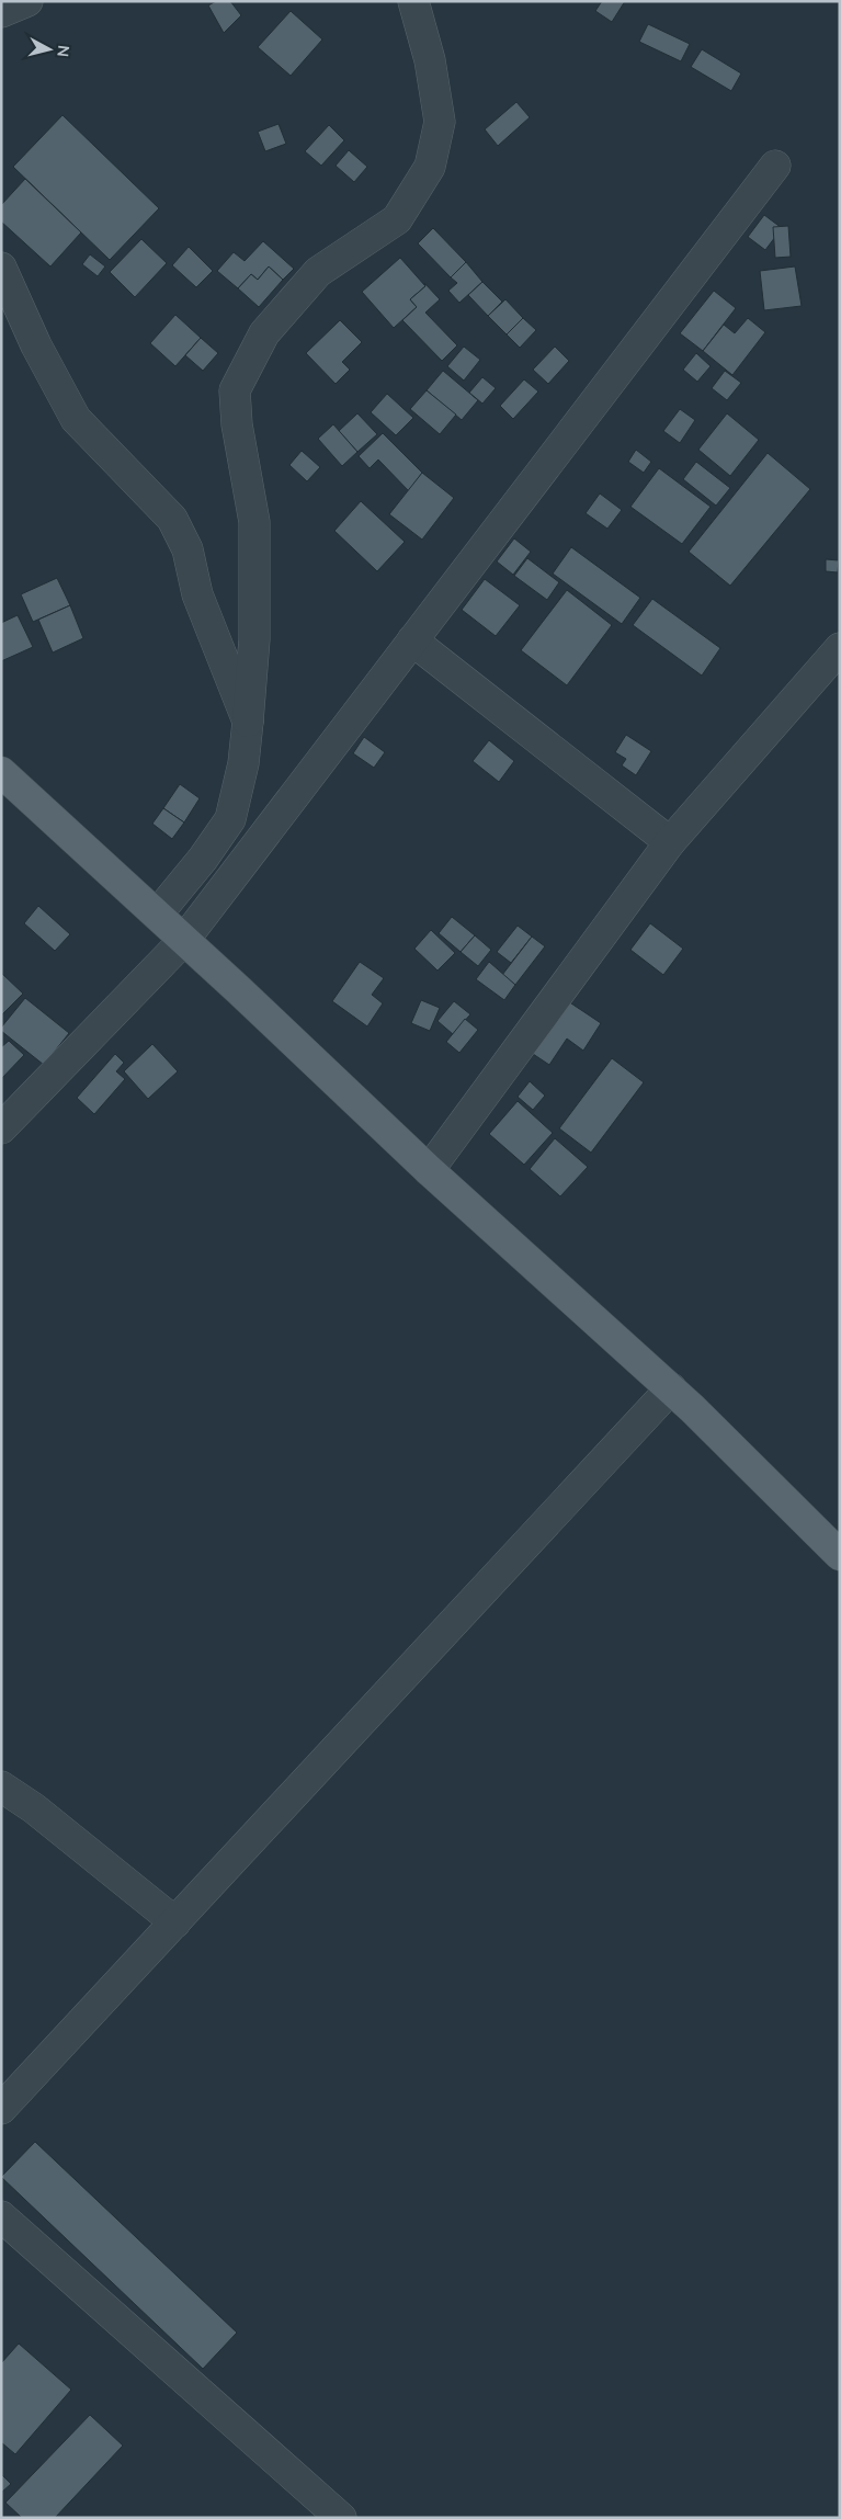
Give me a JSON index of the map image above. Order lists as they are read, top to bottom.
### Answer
{
  "north": "right"
}
